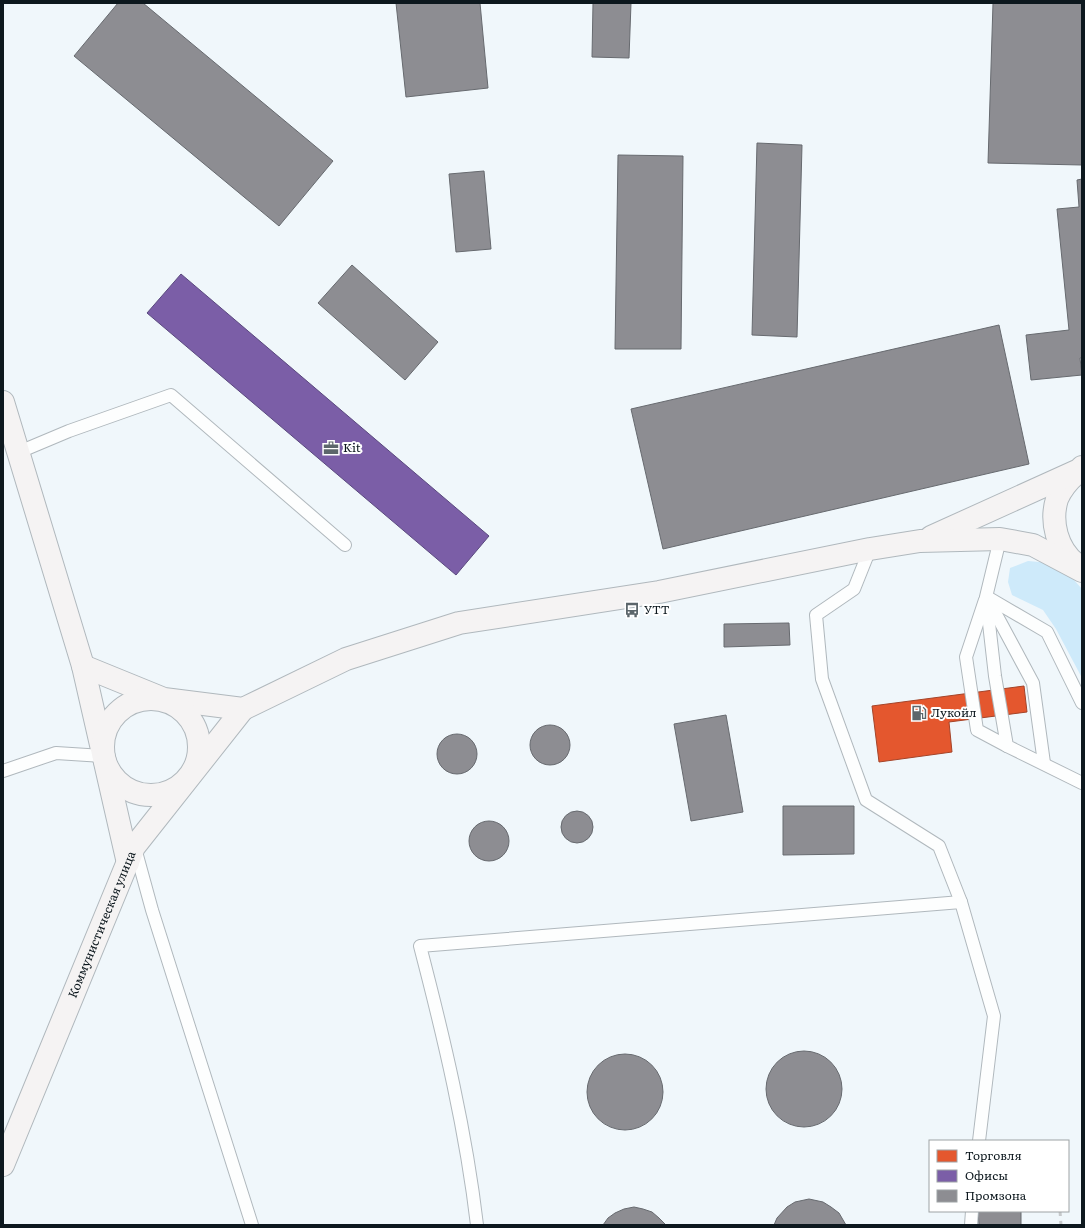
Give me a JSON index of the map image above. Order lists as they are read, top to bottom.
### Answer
{
  "streets": {
    "main road": ["Коммунистическая улица"]
  },
  "places": {
    "office": ["Kit"],
    "bus stop": ["УТТ"],
    "fuel station": ["Лукойл"]
  },
  "legend": ["Торговля", "Офисы", "Промзона"]
}
